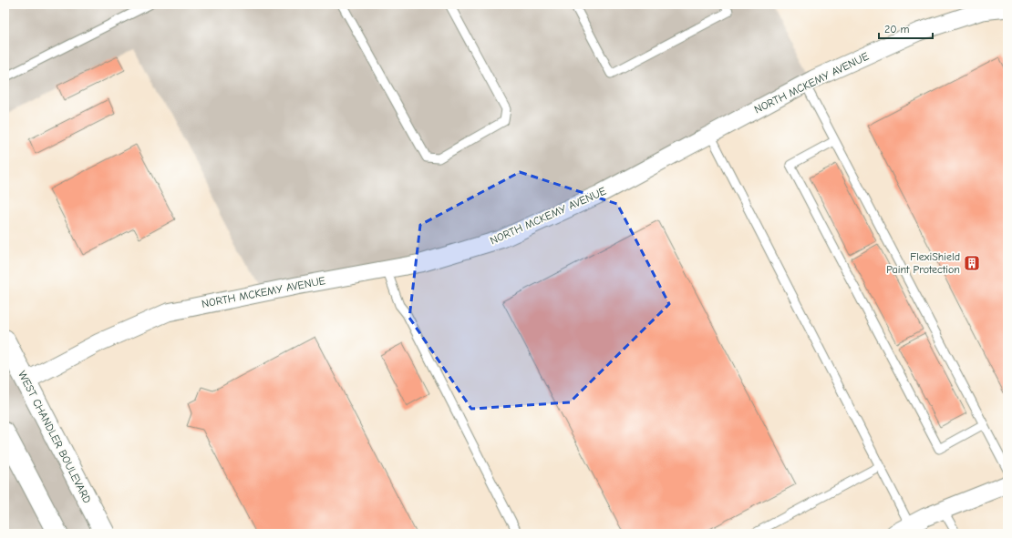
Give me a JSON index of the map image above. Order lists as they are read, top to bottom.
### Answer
{
  "streets": {
    "main road": ["WEST CHANDLER BOULEVARD"],
    "street": ["NORTH MCKEMY AVENUE"]
  },
  "crossings": [
    ["NORTH MCKEMY AVENUE", "WEST CHANDLER BOULEVARD"]
  ],
  "places": {
    "building": ["FlexiShield Paint Protection"]
  },
  "scale_bar": "20 m"
}
